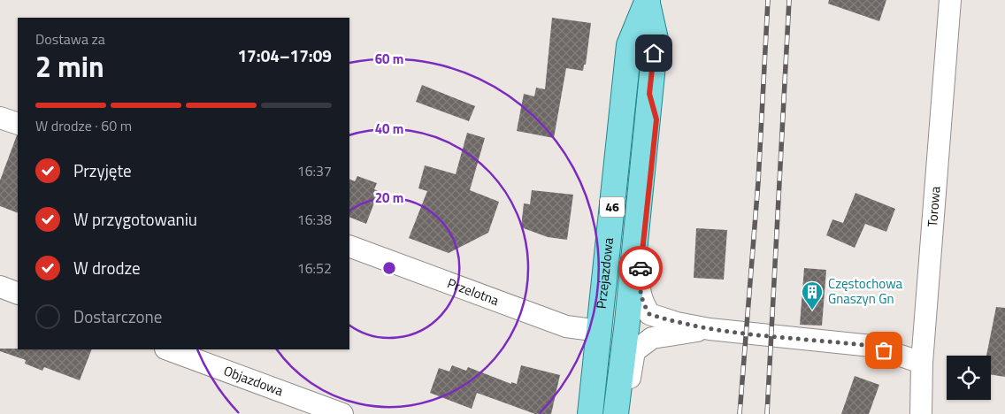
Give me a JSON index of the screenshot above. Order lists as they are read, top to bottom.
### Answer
{
  "streets": {
    "main road": ["46", "Przejazdowa"],
    "street": ["Torowa", "Przelotna", "Objazdowa"]
  },
  "crossings": [
    ["Przejazdowa", "Przelotna"]
  ],
  "places": {
    "building": ["Częstochowa Gnaszyn Gn"]
  },
  "page": {
    "heading": ["2 min", "Dostawa za", "17:04–17:09"],
    "bar": "W drodze · 60 m",
    "list": [
      ["Przyjęte", "16:37"],
      ["W przygotowaniu", "16:38"],
      ["W drodze", "16:52"],
      "Dostarczone"
    ]
  },
  "rings": ["60 m", "40 m", "20 m"]
}
